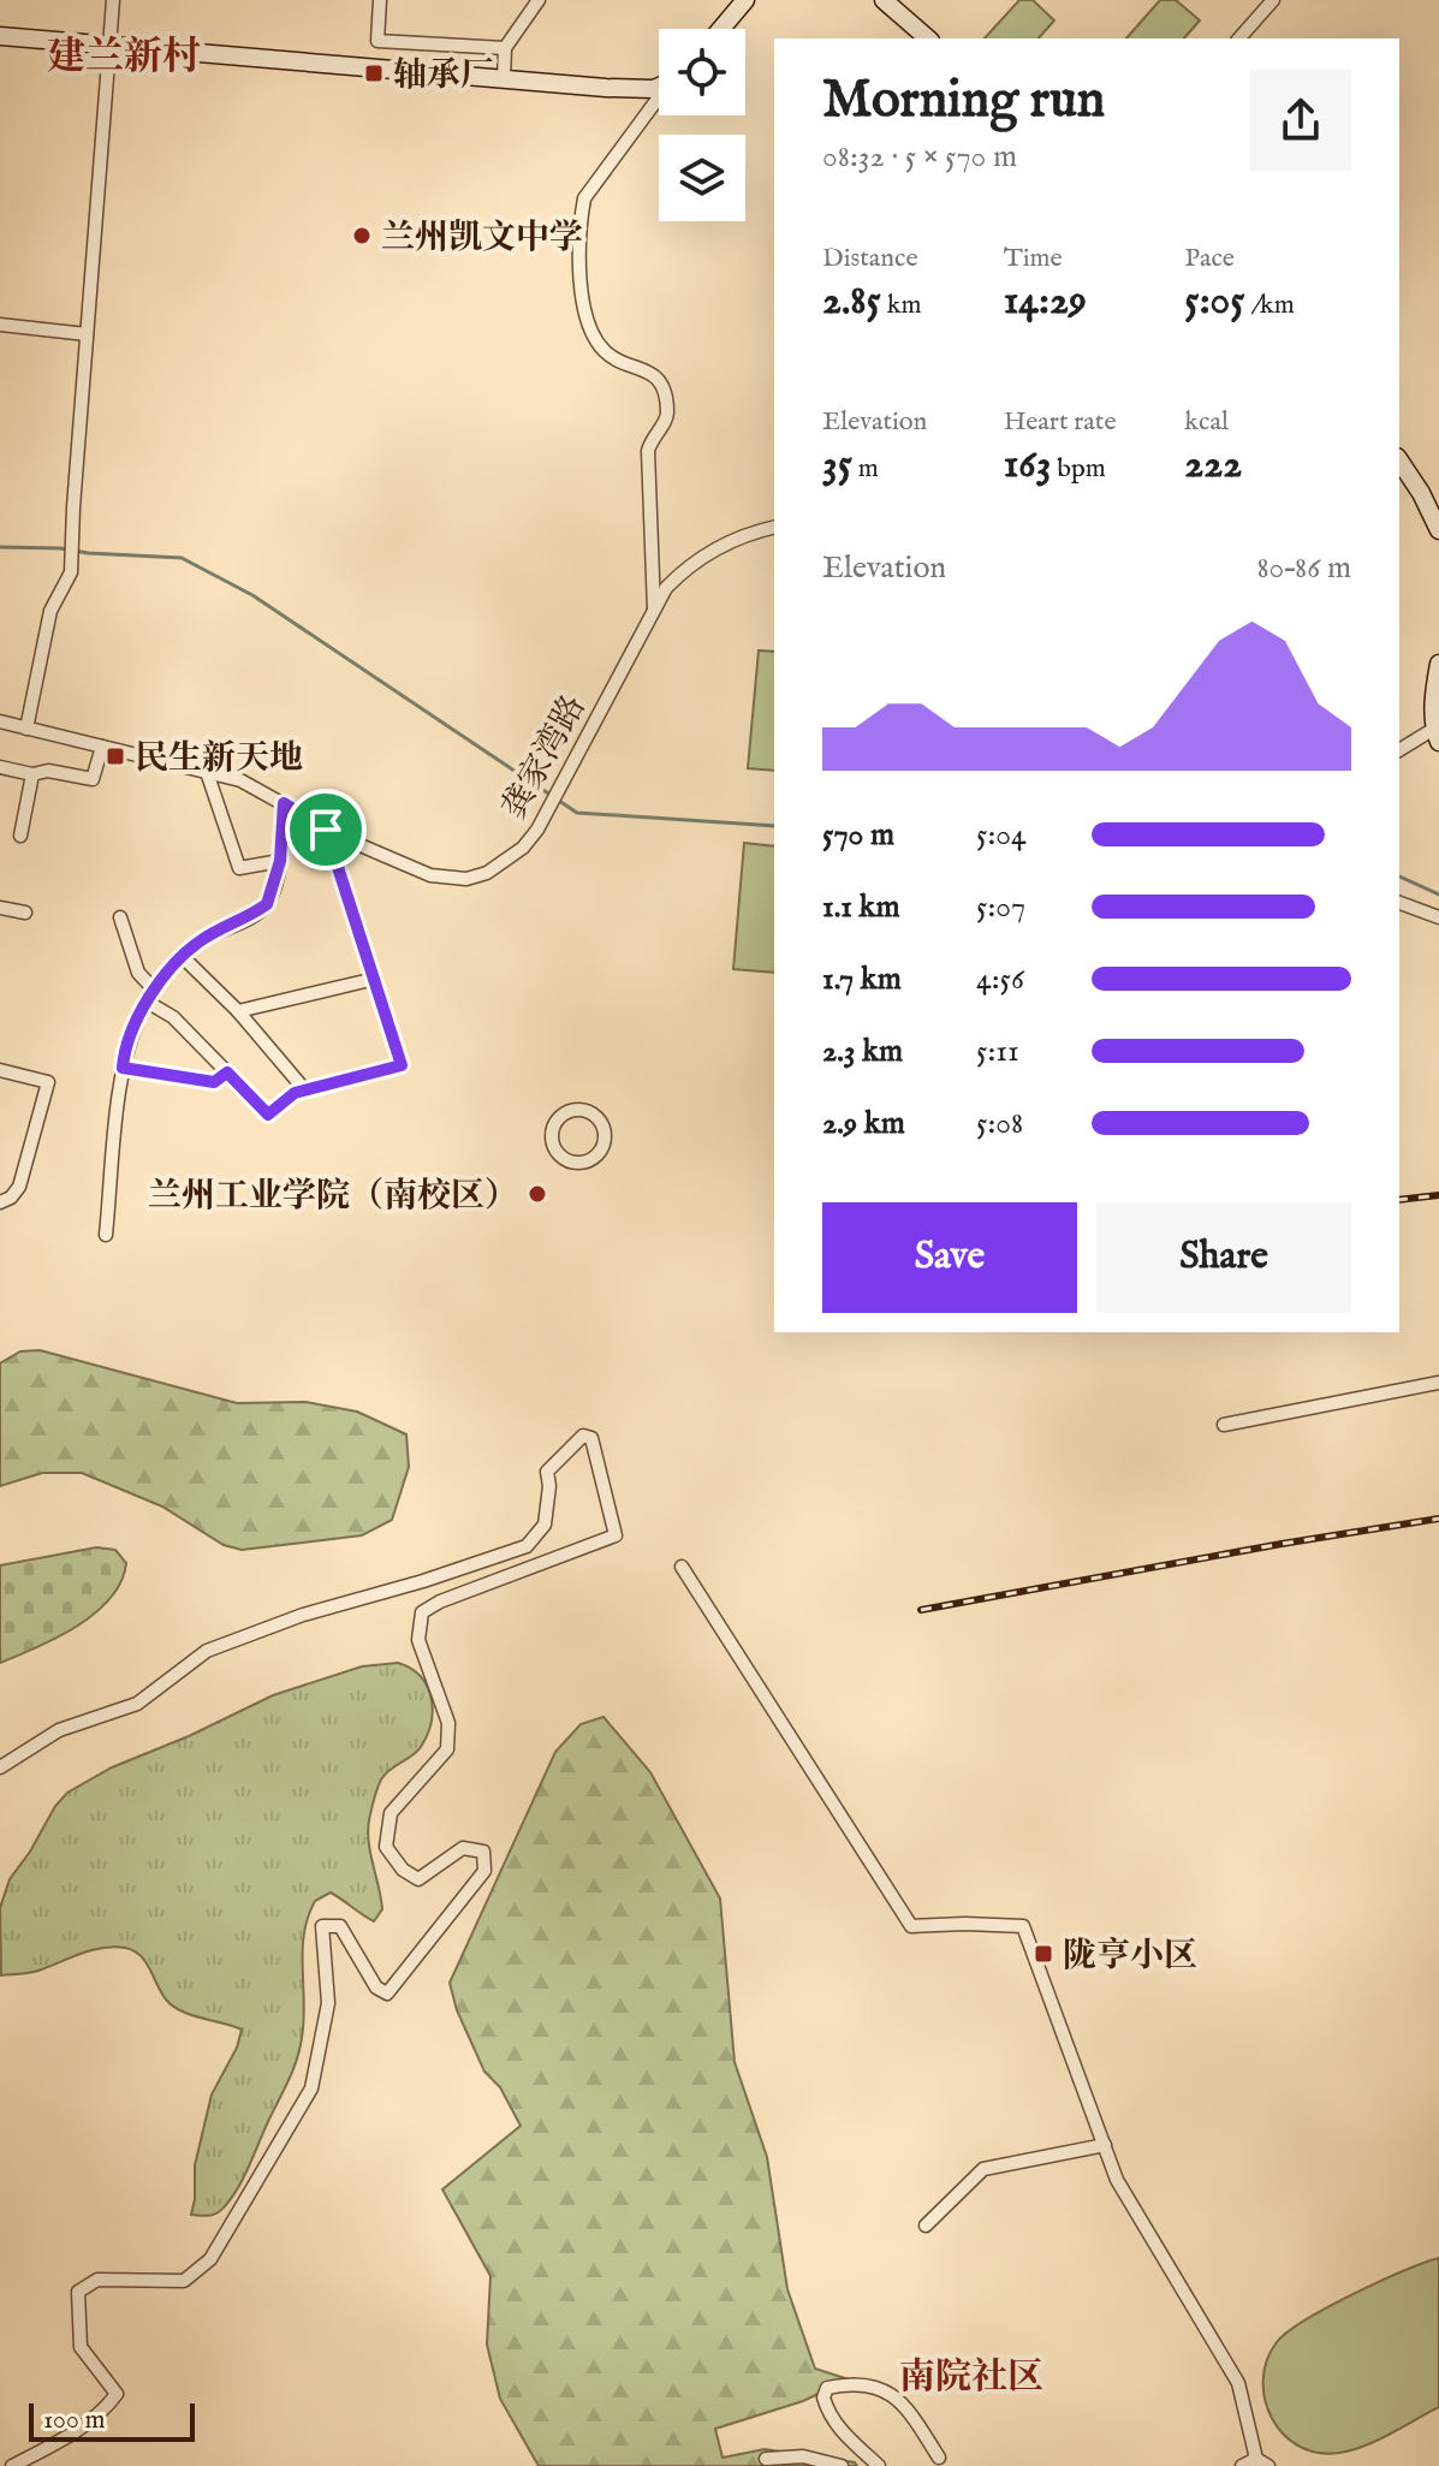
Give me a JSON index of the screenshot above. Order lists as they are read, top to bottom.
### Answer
{
  "streets": {
    "street": ["龚家湾路"]
  },
  "districts": ["建兰新村", "南院社区"],
  "places": {
    "transit": ["轴承厂", "民生新天地", "陇亨小区"],
    "other": ["兰州凯文中学", "兰州工业学院（南校区）"]
  },
  "scale_bar": "100 m",
  "page": {
    "heading": ["Morning run", "08:32 · 5 × 570 m"],
    "stats": [
      ["Distance", "2.85 km"],
      ["Time", "14:29"],
      ["Pace", "5:05 /km"],
      ["Elevation", "35 m"],
      ["Heart rate", "163 bpm"],
      ["kcal", "222"]
    ],
    "chart": ["Elevation", "80–86 m"],
    "list": [
      {
        "name": "570 m",
        "note": "5:04"
      },
      {
        "name": "1.1 km",
        "note": "5:07"
      },
      {
        "name": "1.7 km",
        "note": "4:56"
      },
      {
        "name": "2.3 km",
        "note": "5:11"
      },
      {
        "name": "2.9 km",
        "note": "5:08"
      }
    ],
    "buttons": ["Save", "Share"],
    "scale": "100 m"
  }
}
